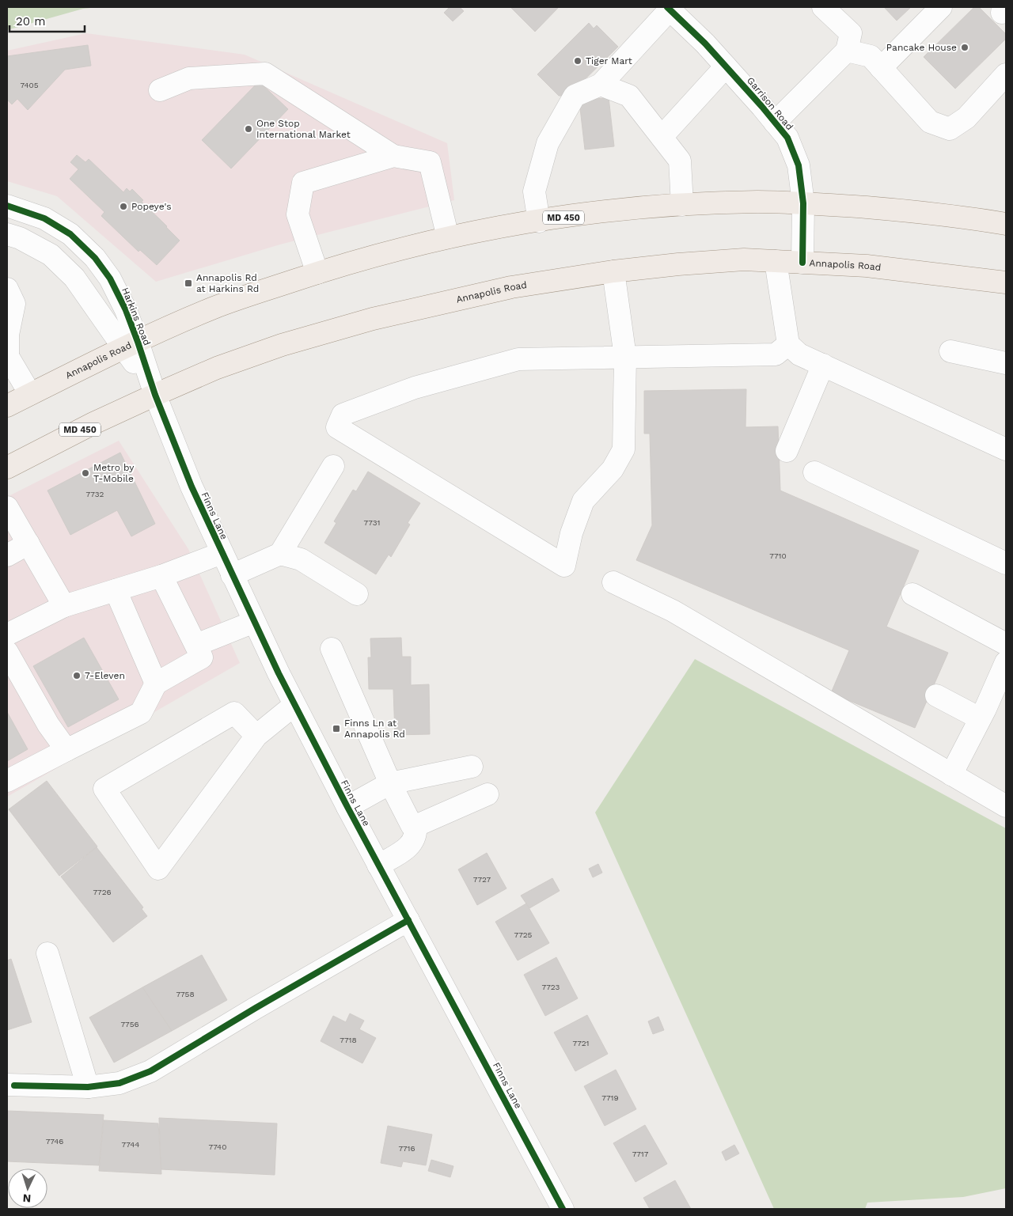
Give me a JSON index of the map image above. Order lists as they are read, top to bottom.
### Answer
{
  "streets": {
    "main road": ["MD 450", "Annapolis Road"],
    "street": ["Garrison Road", "Harkins Road", "Finns Lane"]
  },
  "crossings": [
    ["Garrison Road", "Annapolis Road"],
    ["Annapolis Road", "Harkins Road"],
    ["Annapolis Road", "Finns Lane"],
    ["Harkins Road", "Finns Lane"]
  ],
  "places": {
    "other": [
      "Pancake House",
      "Tiger Mart",
      "One Stop International Market",
      "Popeye's",
      "Metro by T-Mobile",
      "7-Eleven"
    ],
    "transit": ["Annapolis Rd at Harkins Rd", "Finns Ln at Annapolis Rd"]
  },
  "house_numbers": [
    "7405",
    "7732",
    "7731",
    "7710",
    "7727",
    "7726",
    "7725",
    "7723",
    "7758",
    "7756",
    "7718",
    "7721",
    "7719",
    "7746",
    "7744",
    "7740",
    "7716",
    "7717"
  ],
  "scale_bar": "20 m",
  "north": "bottom"
}
